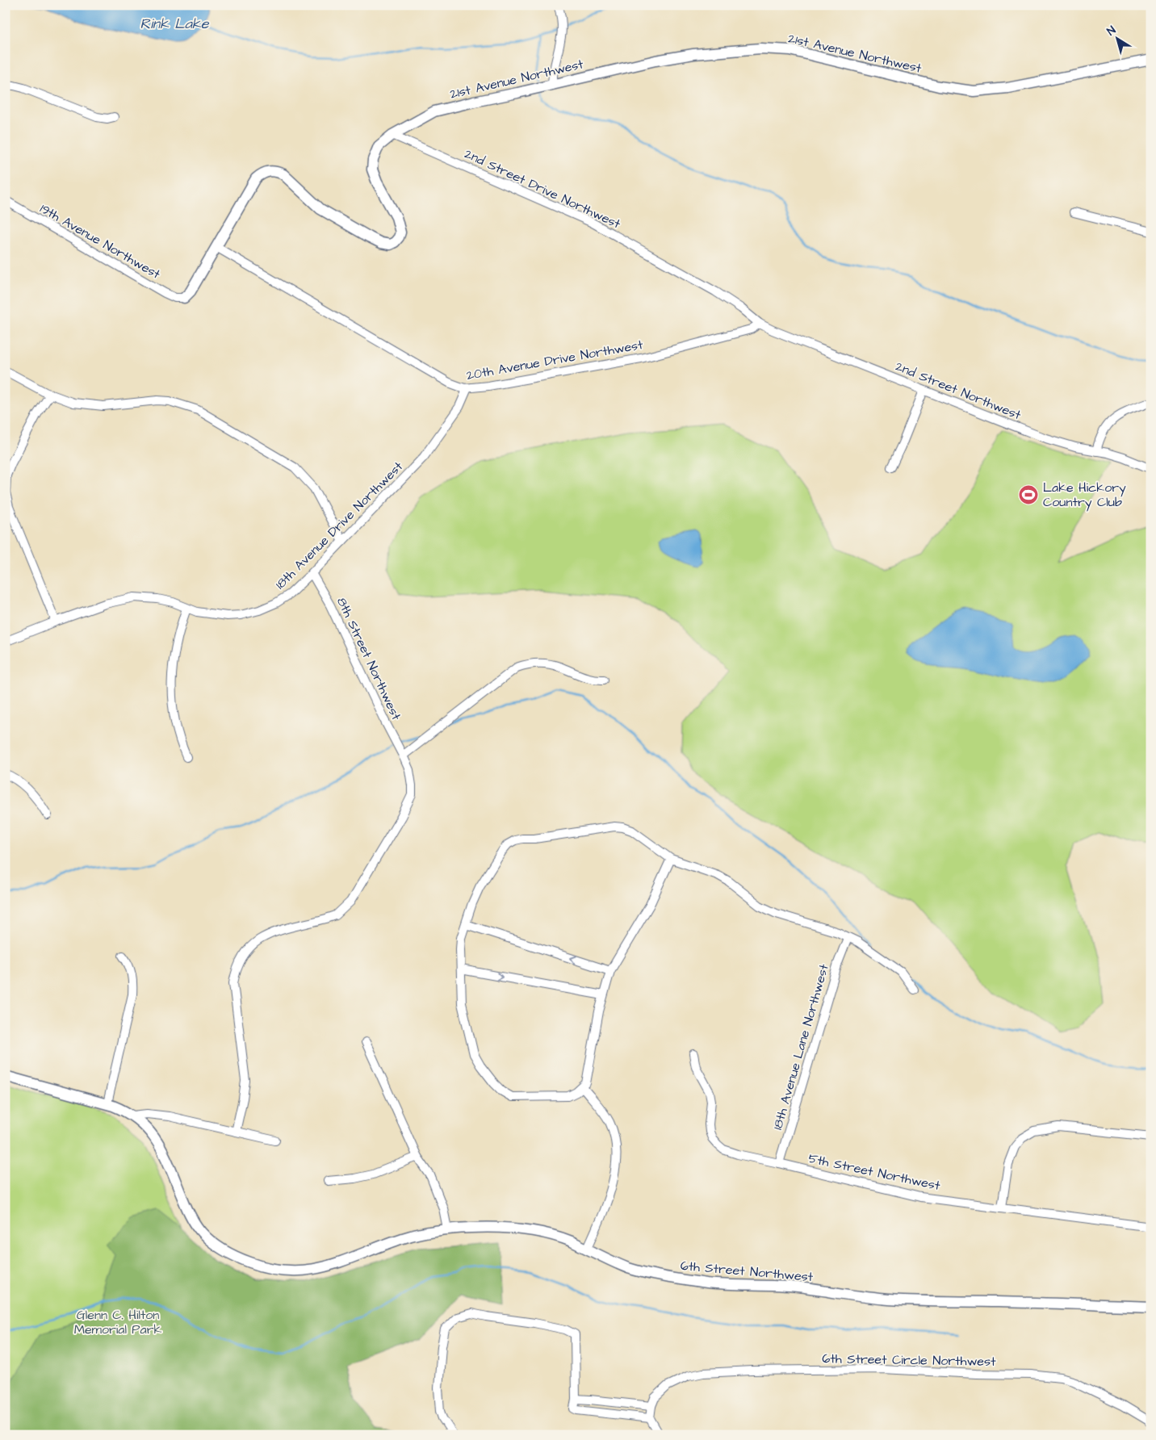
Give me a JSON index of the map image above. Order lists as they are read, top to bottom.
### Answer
{
  "streets": {
    "street": [
      "21st Avenue Northwest",
      "2nd Street Drive Northwest",
      "19th Avenue Northwest",
      "20th Avenue Drive Northwest",
      "2nd Street Northwest",
      "18th Avenue Drive Northwest",
      "8th Street Northwest",
      "18th Avenue Lane Northwest",
      "5th Street Northwest",
      "6th Street Northwest",
      "6th Street Circle Northwest"
    ]
  },
  "crossings": [
    ["21st Avenue Northwest", "2nd Street Drive Northwest"],
    ["21st Avenue Northwest", "20th Avenue Drive Northwest"],
    ["2nd Street Drive Northwest", "20th Avenue Drive Northwest"],
    ["2nd Street Drive Northwest", "2nd Street Northwest"],
    ["20th Avenue Drive Northwest", "2nd Street Northwest"],
    ["20th Avenue Drive Northwest", "18th Avenue Drive Northwest"],
    ["18th Avenue Drive Northwest", "8th Street Northwest"],
    ["18th Avenue Lane Northwest", "5th Street Northwest"]
  ],
  "water": ["Rink Lake"],
  "parks": ["Glenn C. Hilton Memorial Park"],
  "places": {
    "sports": ["Lake Hickory Country Club"]
  },
  "north": "top left"
}
